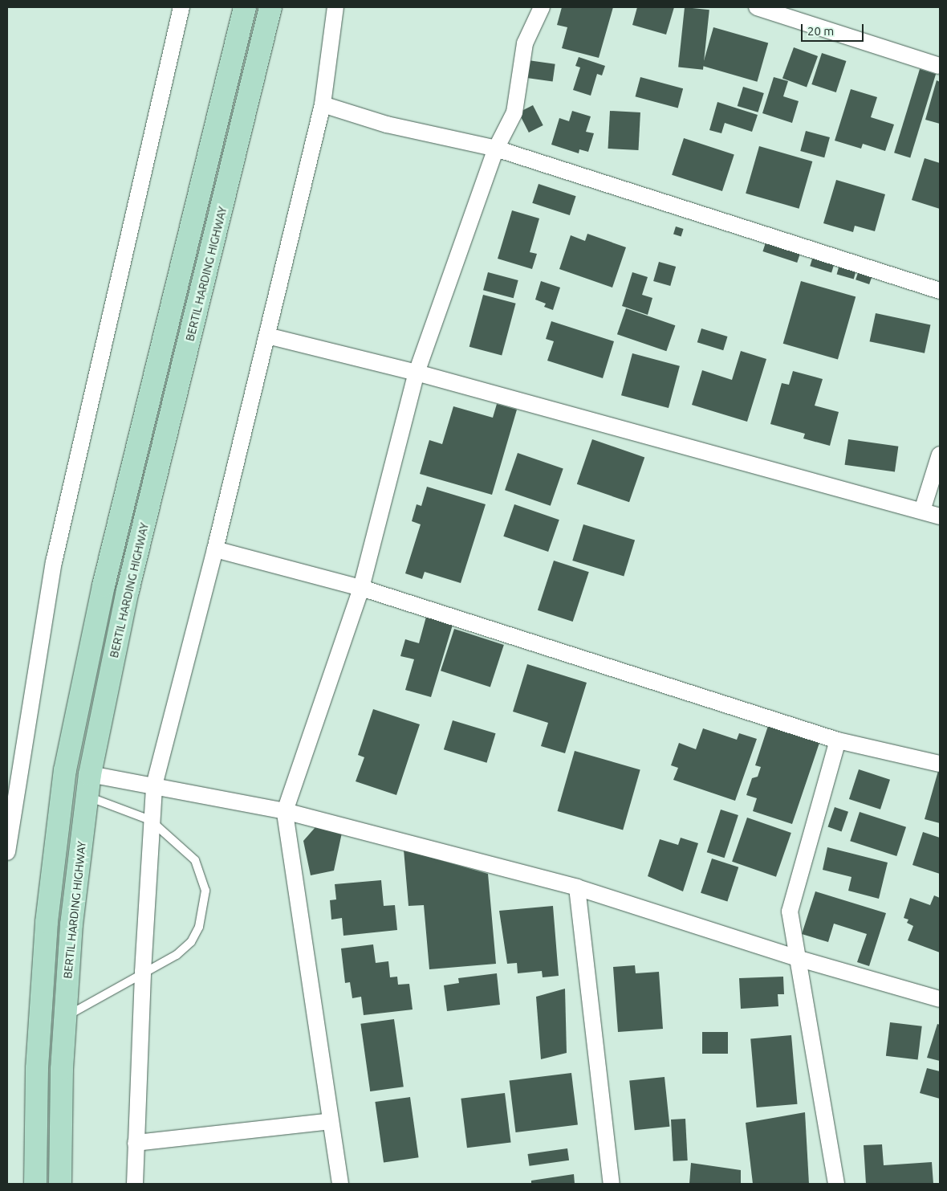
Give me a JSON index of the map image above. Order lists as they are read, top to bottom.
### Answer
{
  "streets": {
    "main road": ["BERTIL HARDING HIGHWAY"]
  },
  "scale_bar": "20 m"
}
